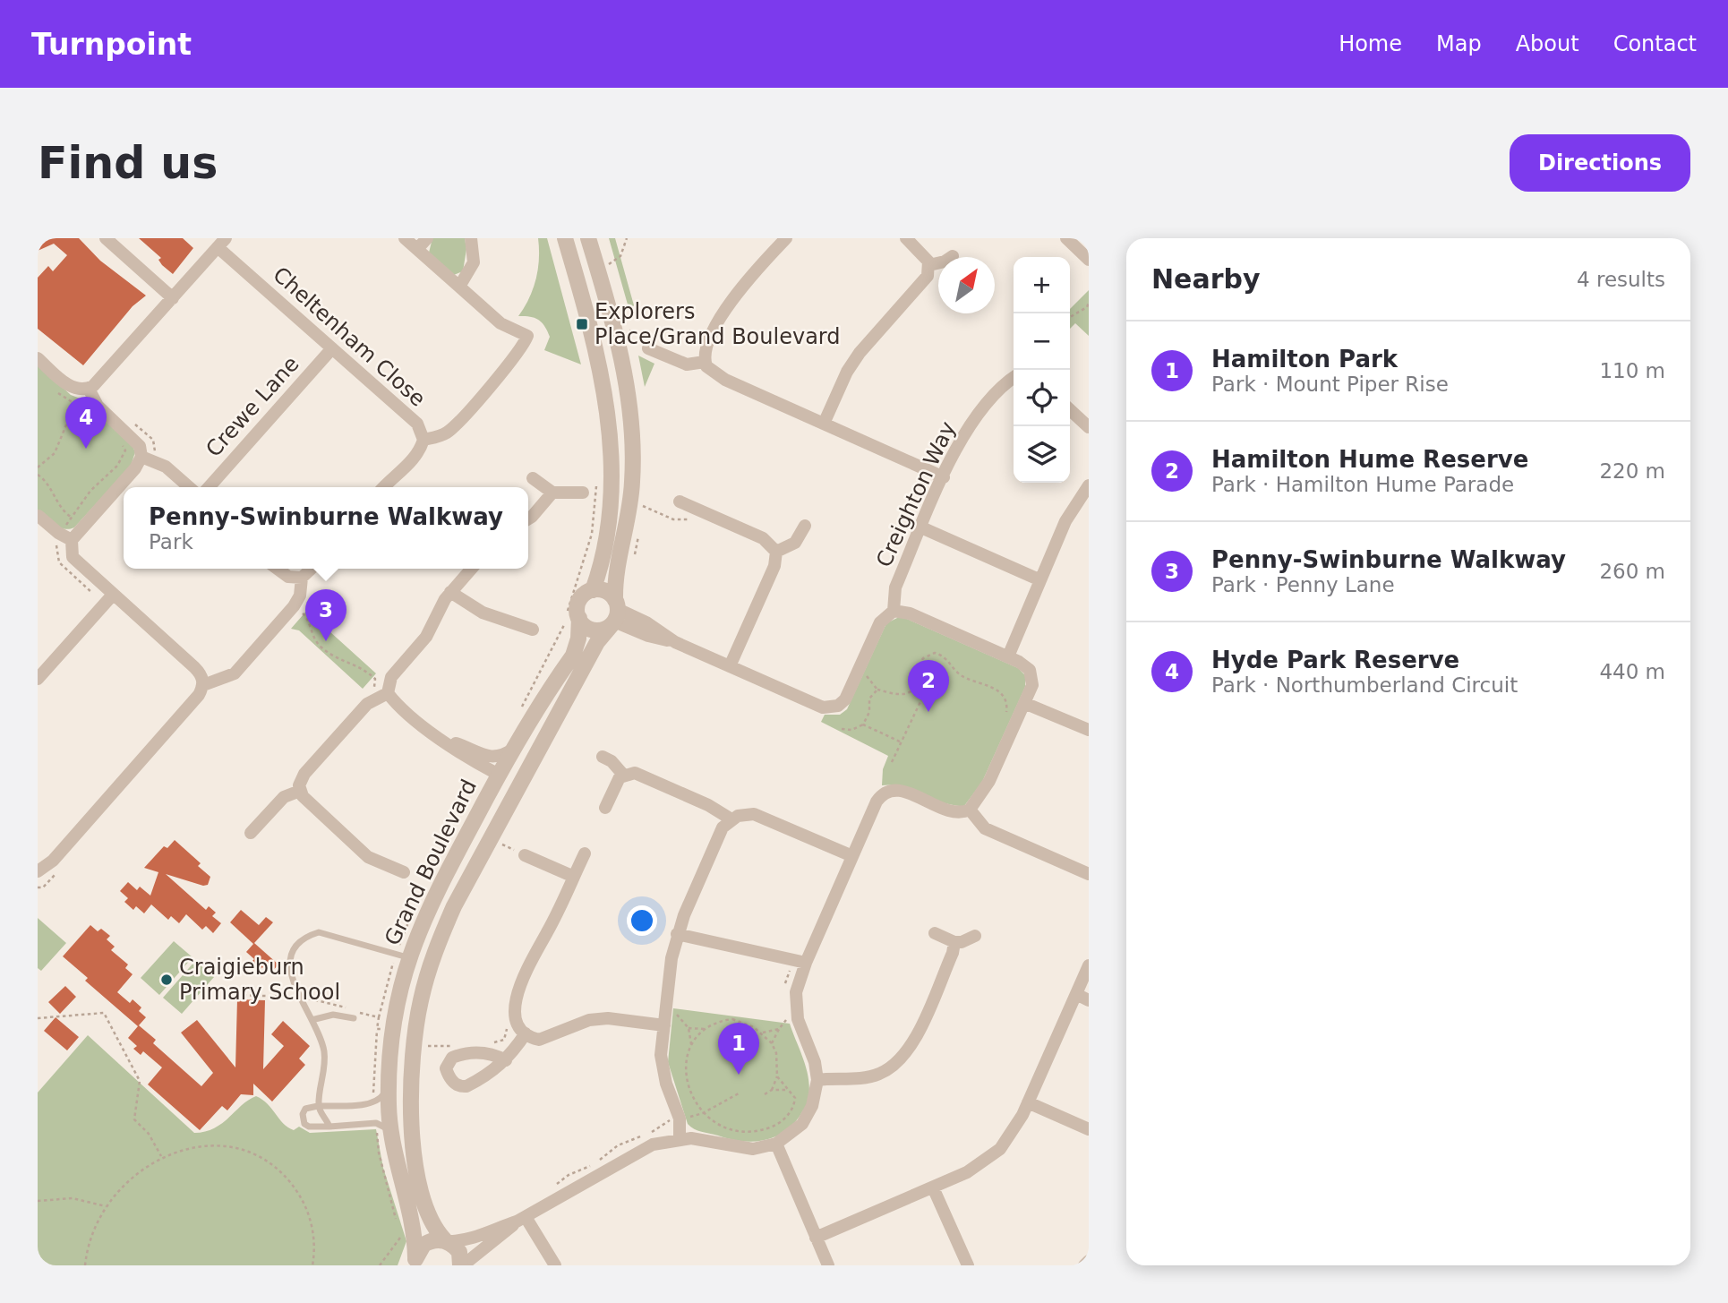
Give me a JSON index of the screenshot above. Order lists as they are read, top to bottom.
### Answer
{
  "streets": {
    "street": [
      "Cheltenham Close",
      "Crewe Lane",
      "Creighton Way",
      "Grand Boulevard"
    ]
  },
  "crossings": [
    ["Cheltenham Close", "Crewe Lane"]
  ],
  "places": {
    "transit": ["Explorers Place/Grand Boulevard"],
    "other": ["Craigieburn Primary School"]
  },
  "north": "top right",
  "page": {
    "header": "Turnpoint",
    "nav": [
      "Home",
      "Map",
      "About",
      "Contact"
    ],
    "buttons": "Directions",
    "title": "Find us",
    "heading": ["Nearby", "4 results"],
    "map_buttons": ["+", "−"],
    "list": [
      {
        "mark": "1",
        "name": "Hamilton Park",
        "note": "Park · Mount Piper Rise",
        "value": "110 m"
      },
      {
        "mark": "2",
        "name": "Hamilton Hume Reserve",
        "note": "Park · Hamilton Hume Parade",
        "value": "220 m"
      },
      {
        "mark": "3",
        "name": "Penny-Swinburne Walkway",
        "note": "Park · Penny Lane",
        "value": "260 m"
      },
      {
        "mark": "4",
        "name": "Hyde Park Reserve",
        "note": "Park · Northumberland Circuit",
        "value": "440 m"
      }
    ],
    "pins": [
      "4",
      "3",
      "2",
      "1"
    ],
    "popup": ["Penny-Swinburne Walkway", "Park"]
  }
}
